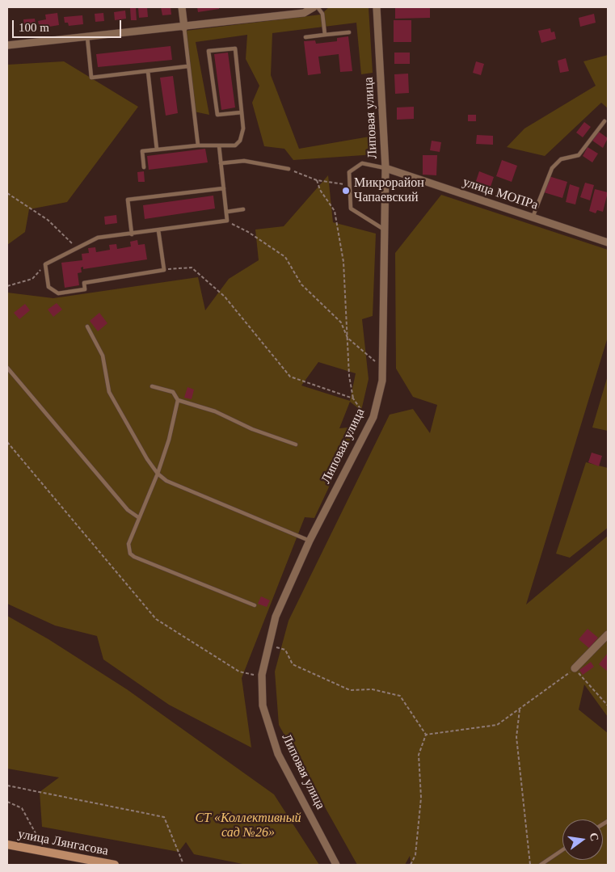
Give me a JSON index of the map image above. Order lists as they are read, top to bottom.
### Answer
{
  "streets": {
    "main road": ["улица Лянгасова"],
    "street": ["Липовая улица", "улица МОПРа"]
  },
  "crossings": [
    ["Липовая улица", "улица МОПРа"]
  ],
  "parks": ["СТ «Коллективный сад №26»"],
  "places": ["Микрорайон Чапаевский"],
  "scale_bar": "100 m",
  "north": "right"
}
